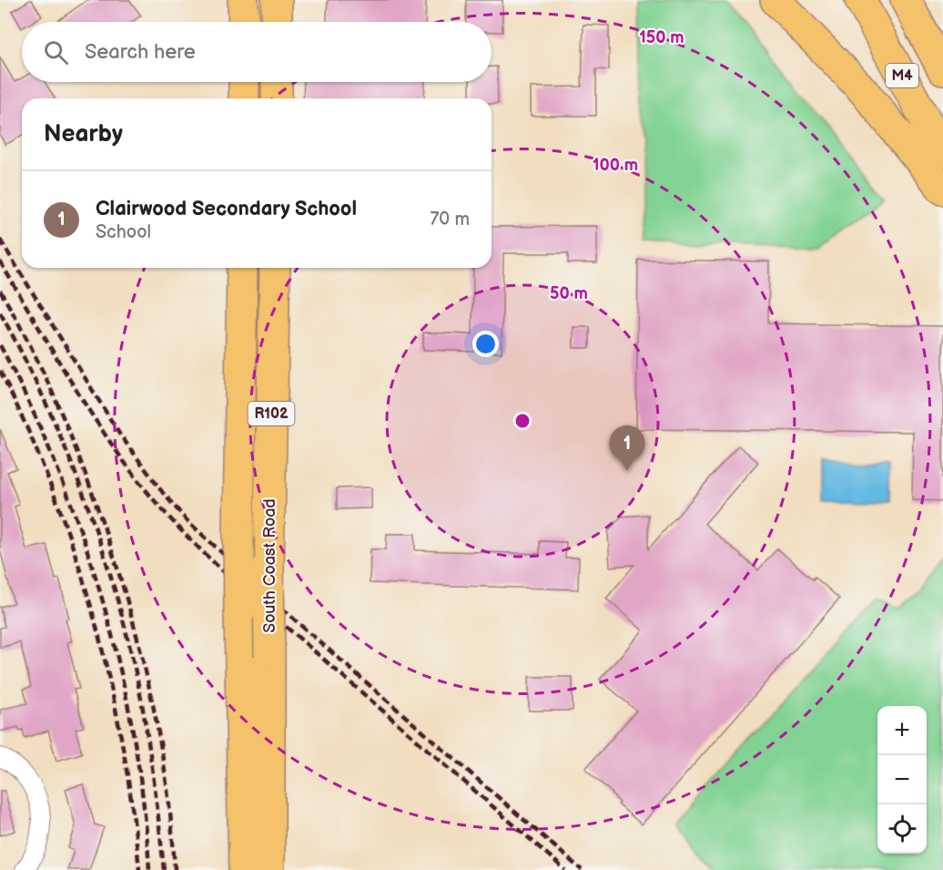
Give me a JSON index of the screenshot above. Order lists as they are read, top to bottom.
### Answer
{
  "streets": {
    "highway": ["M4", "R102", "South Coast Road"]
  },
  "page": {
    "search": "Search here",
    "heading": "Nearby",
    "list": [
      {
        "mark": "1",
        "name": "Clairwood Secondary School",
        "note": "School",
        "value": "70 m"
      }
    ],
    "pins": "1",
    "map_buttons": ["+", "−"]
  },
  "rings": ["150 m", "100 m", "50 m"]
}
